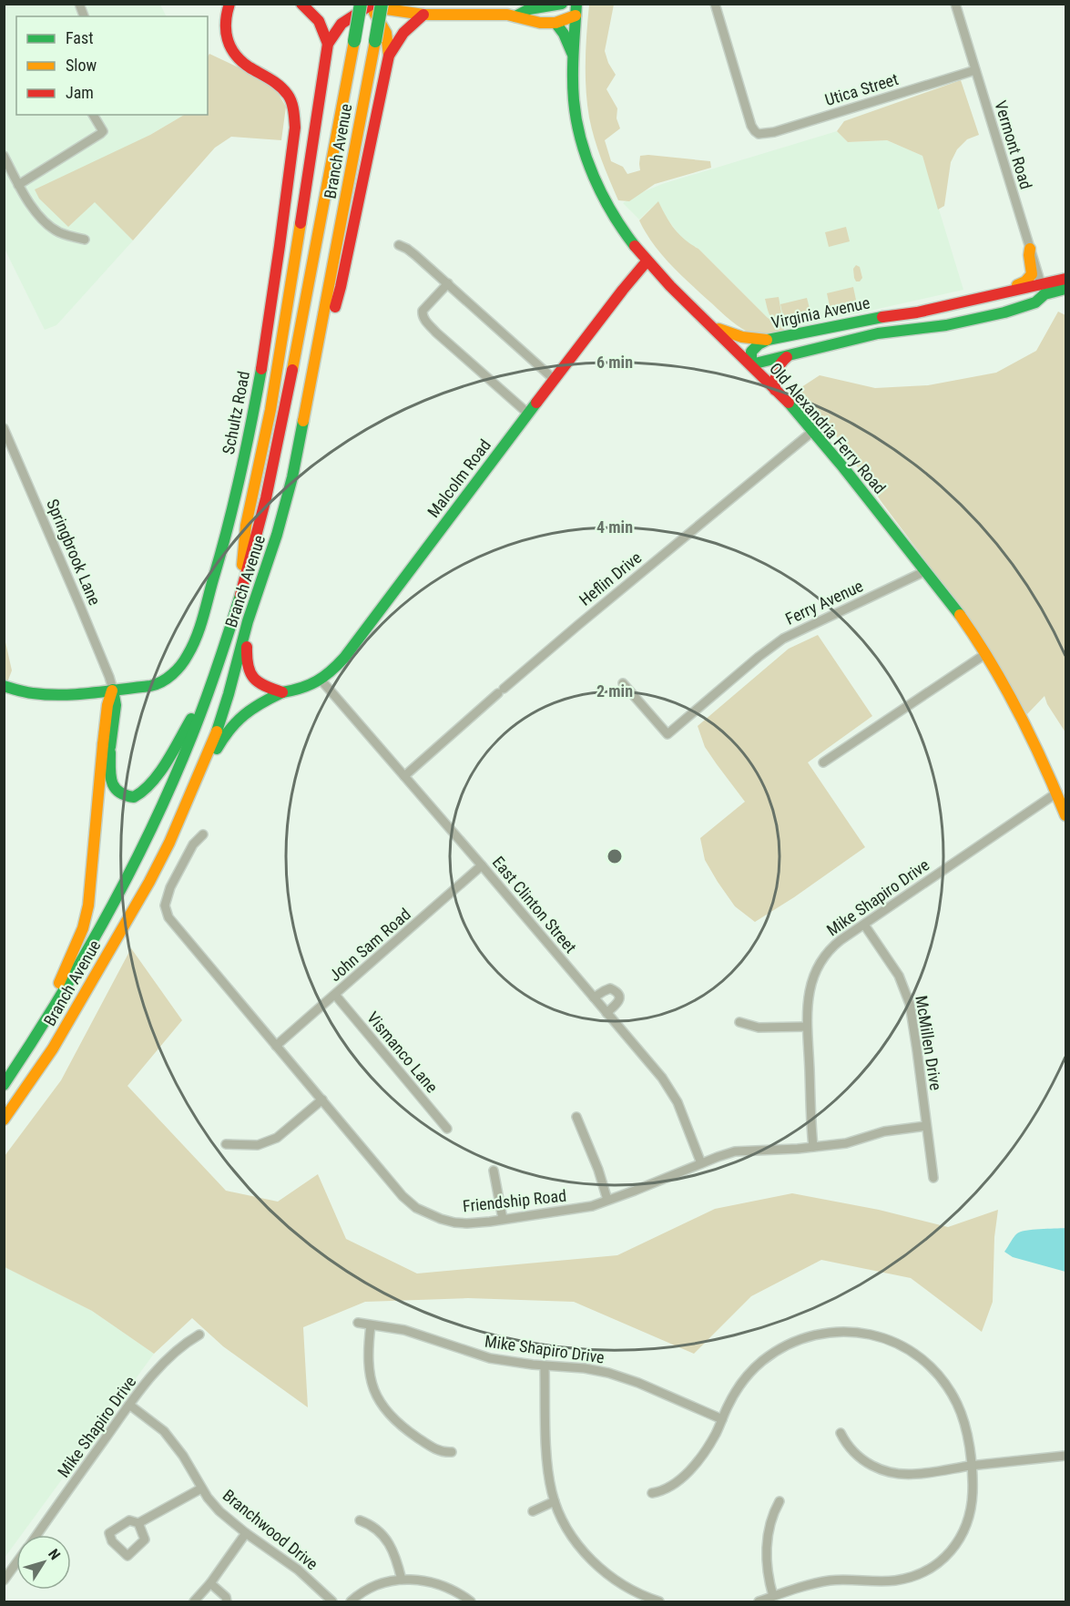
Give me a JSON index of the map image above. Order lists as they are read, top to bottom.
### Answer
{
  "streets": {
    "main road": [
      "Branch Avenue",
      "Virginia Avenue",
      "Schultz Road",
      "Old Alexandria Ferry Road",
      "Malcolm Road"
    ],
    "street": [
      "Utica Street",
      "Vermont Road",
      "Springbrook Lane",
      "Heflin Drive",
      "Ferry Avenue",
      "Mike Shapiro Drive",
      "East Clinton Street",
      "John Sam Road",
      "McMillen Drive",
      "Vismanco Lane",
      "Friendship Road",
      "Branchwood Drive"
    ]
  },
  "crossings": [
    ["Utica Street", "Vermont Road"],
    ["Vermont Road", "Virginia Avenue"],
    ["Branch Avenue", "Malcolm Road"],
    ["Virginia Avenue", "Old Alexandria Ferry Road"],
    ["Schultz Road", "Springbrook Lane"],
    ["Old Alexandria Ferry Road", "Malcolm Road"],
    ["Old Alexandria Ferry Road", "Heflin Drive"],
    ["Old Alexandria Ferry Road", "Ferry Avenue"],
    ["Old Alexandria Ferry Road", "Mike Shapiro Drive"],
    ["Malcolm Road", "East Clinton Street"],
    ["Heflin Drive", "East Clinton Street"],
    ["Mike Shapiro Drive", "McMillen Drive"],
    ["Mike Shapiro Drive", "Friendship Road"],
    ["Mike Shapiro Drive", "Branchwood Drive"],
    ["East Clinton Street", "John Sam Road"],
    ["East Clinton Street", "Friendship Road"],
    ["John Sam Road", "Vismanco Lane"],
    ["John Sam Road", "Friendship Road"],
    ["McMillen Drive", "Friendship Road"]
  ],
  "legend": ["Fast", "Slow", "Jam"],
  "north": "top right",
  "rings": ["6 min", "4 min", "2 min"]
}
